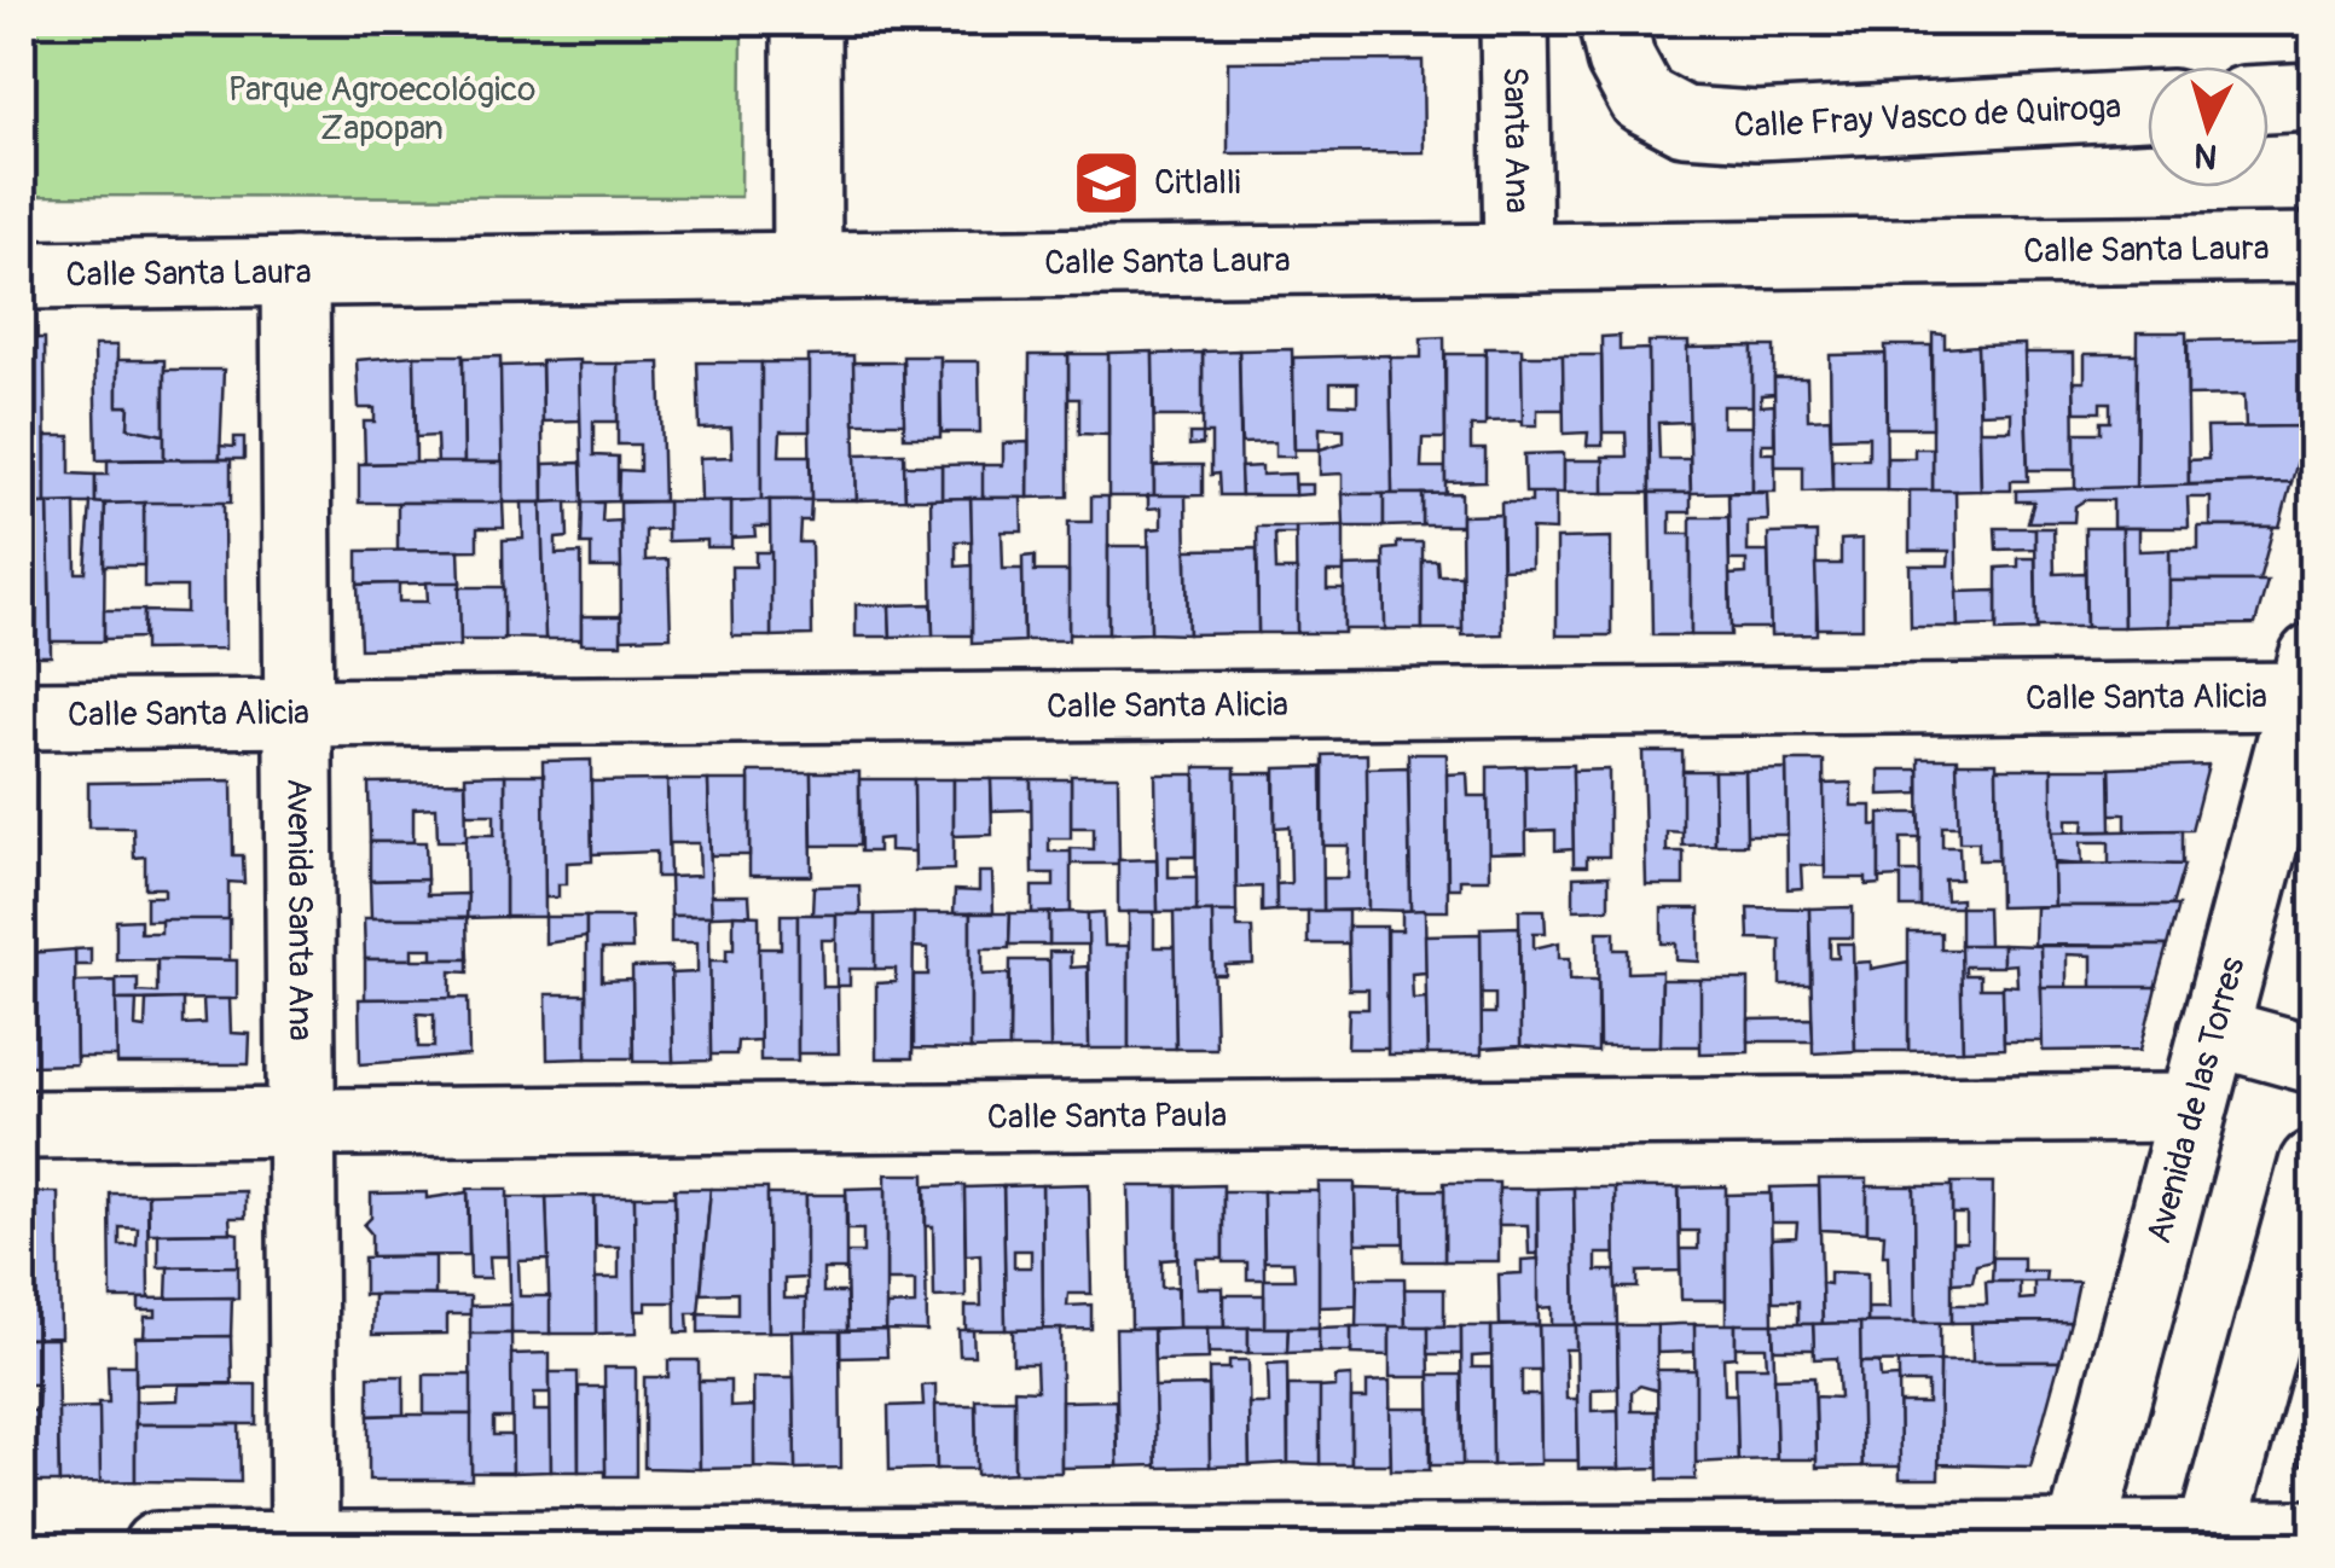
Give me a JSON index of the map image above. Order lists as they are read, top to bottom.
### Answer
{
  "streets": {
    "street": [
      "Calle Fray Vasco de Quiroga",
      "Santa Ana",
      "Calle Santa Laura",
      "Calle Santa Alicia",
      "Avenida Santa Ana",
      "Avenida de las Torres",
      "Calle Santa Paula"
    ]
  },
  "crossings": [
    ["Santa Ana", "Calle Santa Laura"],
    ["Calle Santa Laura", "Avenida Santa Ana"],
    ["Calle Santa Alicia", "Avenida Santa Ana"],
    ["Calle Santa Alicia", "Avenida de las Torres"],
    ["Avenida Santa Ana", "Calle Santa Paula"],
    ["Avenida de las Torres", "Calle Santa Paula"]
  ],
  "parks": ["Parque Agroecológico Zapopan"],
  "places": {
    "school or university": ["Citlalli"]
  },
  "north": "bottom"
}
